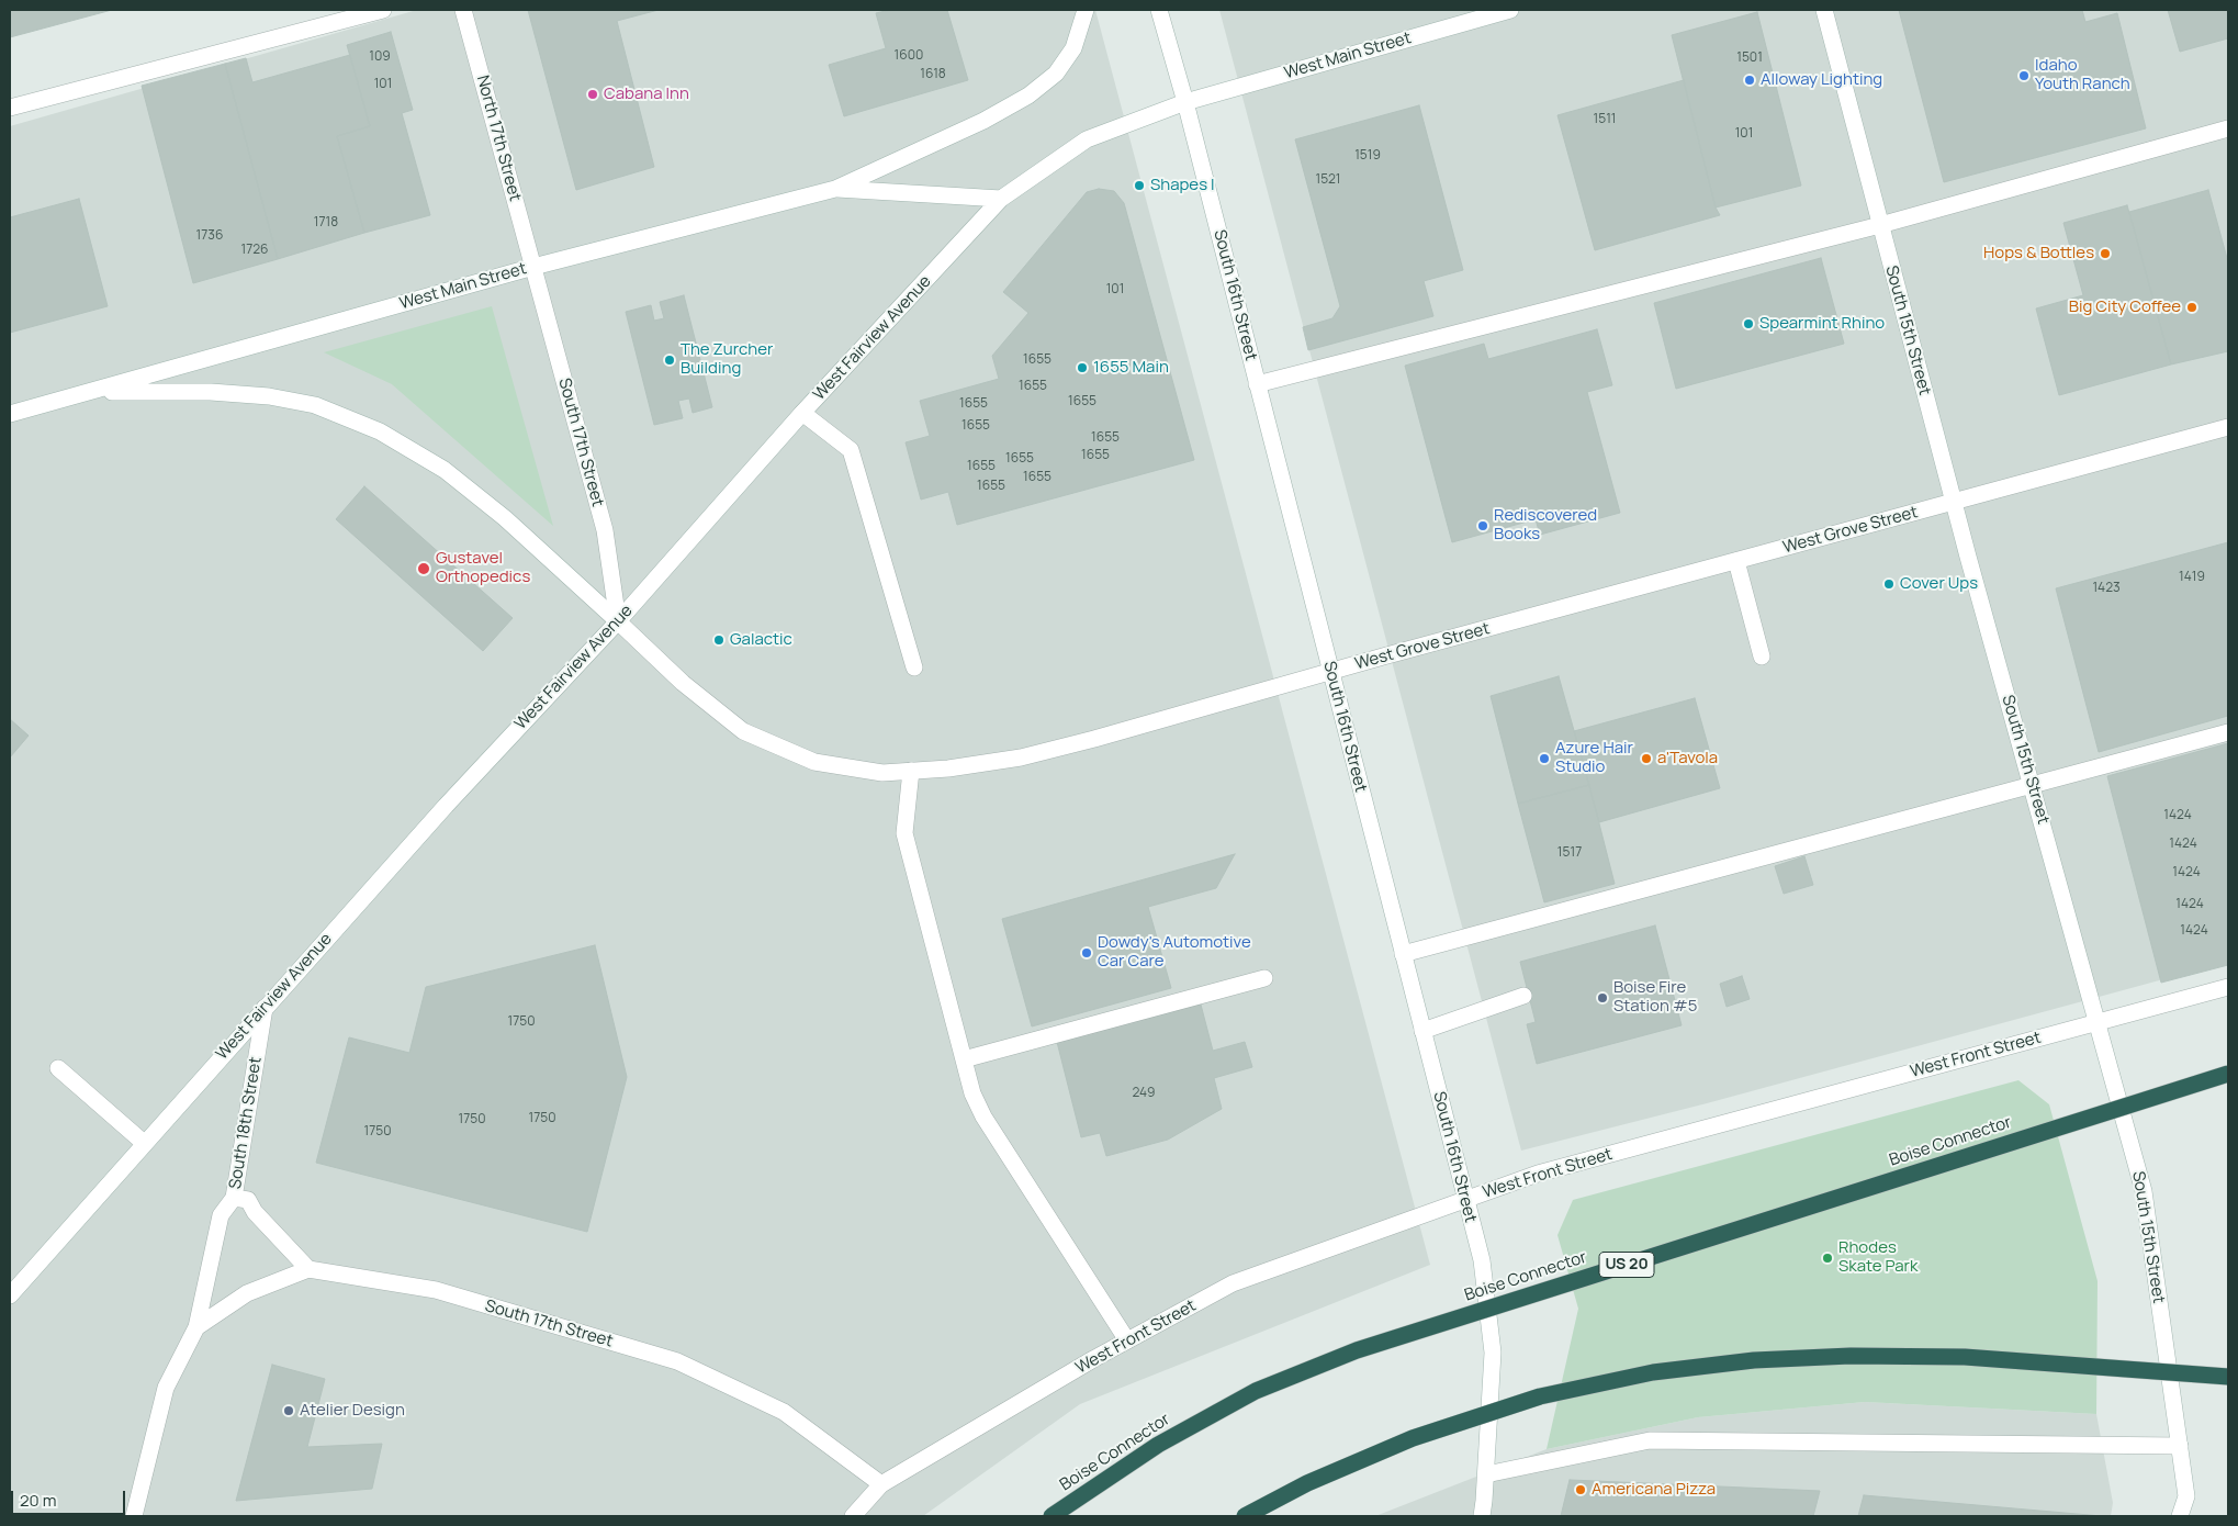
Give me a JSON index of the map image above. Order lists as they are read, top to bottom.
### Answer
{
  "streets": {
    "highway": ["Boise Connector", "US 20"],
    "main road": [
      "West Main Street",
      "North 17th Street",
      "South 16th Street",
      "South 15th Street",
      "West Fairview Avenue",
      "South 17th Street",
      "West Grove Street",
      "West Front Street",
      "South 18th Street"
    ]
  },
  "crossings": [
    ["West Main Street", "North 17th Street"],
    ["West Main Street", "South 16th Street"],
    ["West Main Street", "West Fairview Avenue"],
    ["West Main Street", "South 17th Street"],
    ["West Main Street", "West Grove Street"],
    ["North 17th Street", "South 17th Street"],
    ["South 16th Street", "West Fairview Avenue"],
    ["South 16th Street", "West Grove Street"],
    ["South 16th Street", "West Front Street"],
    ["South 15th Street", "West Grove Street"],
    ["South 15th Street", "West Front Street"],
    ["West Fairview Avenue", "South 17th Street"],
    ["West Fairview Avenue", "West Grove Street"],
    ["West Fairview Avenue", "South 18th Street"],
    ["South 17th Street", "West Grove Street"],
    ["South 17th Street", "West Front Street"]
  ],
  "places": [
    "Idaho Youth Ranch",
    "Alloway Lighting",
    "Cabana Inn",
    "Shapes I",
    "Hops & Bottles",
    "Big City Coffee",
    "Spearmint Rhino",
    "The Zurcher Building",
    "1655 Main",
    "Rediscovered Books",
    "Gustavel Orthopedics",
    "Cover Ups",
    "Galactic",
    "Azure Hair Studio",
    "a'Tavola",
    "Dowdy's Automotive Car Care",
    "Boise Fire Station #5",
    "Rhodes Skate Park",
    "Atelier Design",
    "Americana Pizza"
  ],
  "house_numbers": [
    "1600",
    "109",
    "1501",
    "1618",
    "101",
    "1511",
    "101",
    "1519",
    "1521",
    "1718",
    "1736",
    "1726",
    "101",
    "1655",
    "1655",
    "1655",
    "1655",
    "1655",
    "1655",
    "1655",
    "1655",
    "1655",
    "1655",
    "1655",
    "1419",
    "1423",
    "1424",
    "1424",
    "1517",
    "1424",
    "1424",
    "1424",
    "1750",
    "249",
    "1750",
    "1750",
    "1750"
  ],
  "scale_bar": "20 m"
}
